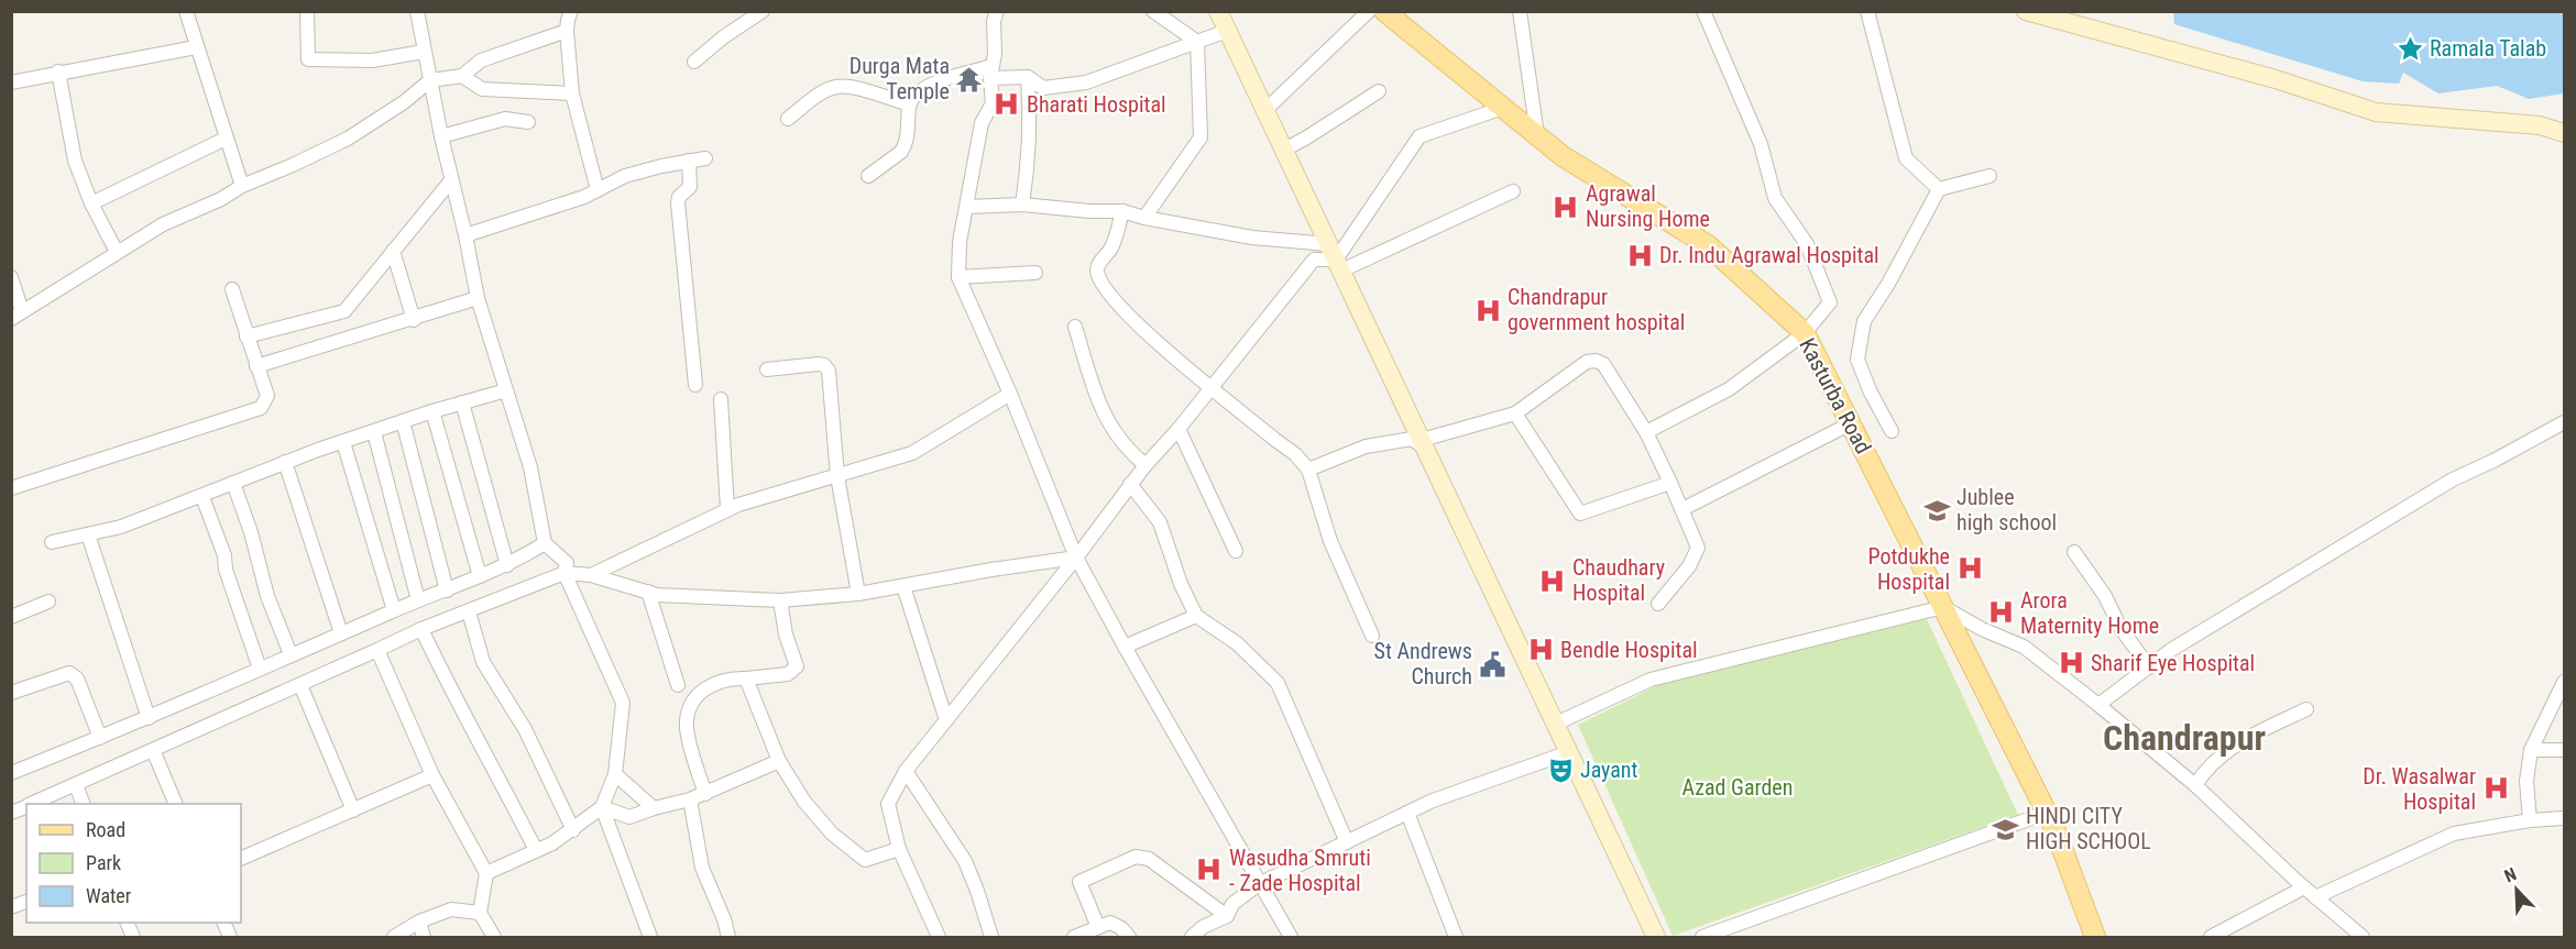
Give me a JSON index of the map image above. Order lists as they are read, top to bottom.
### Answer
{
  "streets": {
    "main road": ["Kasturba Road"]
  },
  "districts": ["Chandrapur"],
  "parks": ["Azad Garden"],
  "places": {
    "place": ["Ramala Talab"],
    "temple": ["Durga Mata Temple"],
    "hospital": [
      "Bharati Hospital",
      "Agrawal Nursing Home",
      "Dr. Indu Agrawal Hospital",
      "Chandrapur government hospital",
      "Potdukhe Hospital",
      "Chaudhary Hospital",
      "Arora Maternity Home",
      "Bendle Hospital",
      "Sharif Eye Hospital",
      "Dr. Wasalwar Hospital",
      "Wasudha Smruti - Zade Hospital"
    ],
    "school or university": ["Jublee high school", "HINDI CITY HIGH SCHOOL"],
    "public building": ["St Andrews Church"],
    "theatre": ["Jayant"]
  },
  "legend": ["Road", "Park", "Water"],
  "north": "top left"
}
